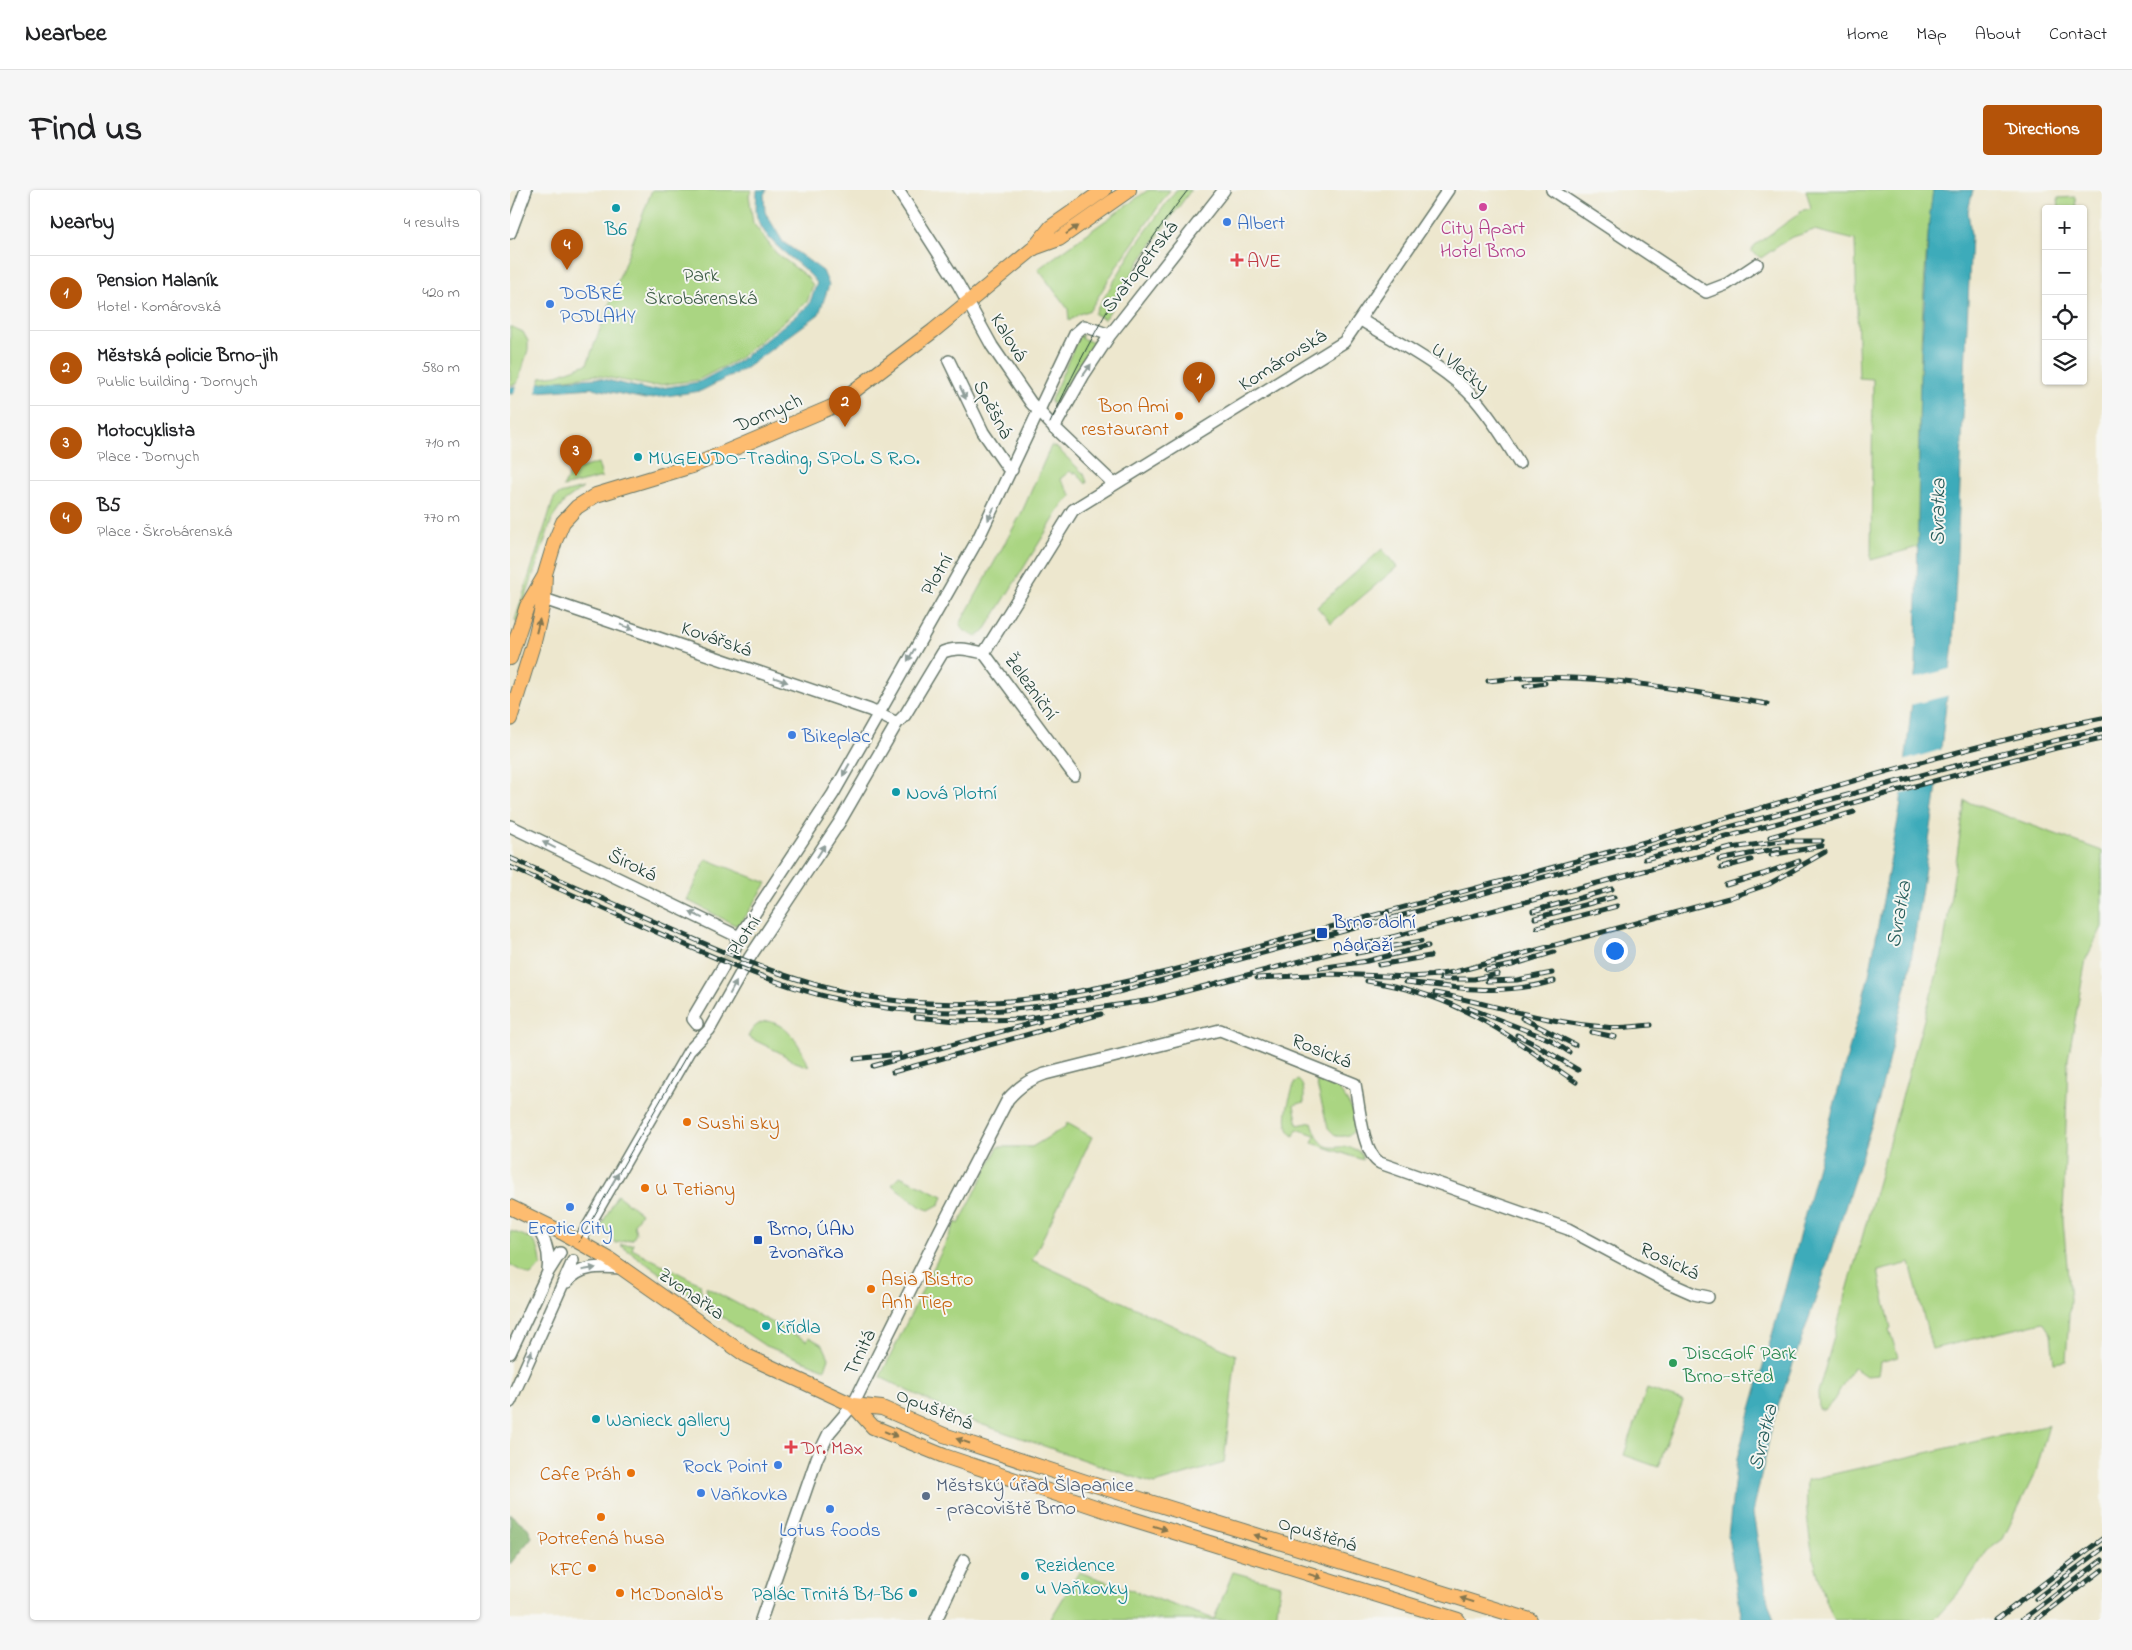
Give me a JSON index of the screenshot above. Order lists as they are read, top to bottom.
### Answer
{
  "streets": {
    "main road": ["Dornych", "Zvonařka", "Opuštěná"],
    "street": [
      "Svatopetrská",
      "Kalová",
      "Komárovská",
      "U Vlečky",
      "Spěšná",
      "Plotní",
      "Kovářská",
      "Železniční",
      "Široká",
      "Rosická",
      "Trnitá"
    ]
  },
  "crossings": [
    ["Svatopetrská", "Kalová"],
    ["Svatopetrská", "Spěšná"],
    ["Svatopetrská", "Plotní"],
    ["Kalová", "Komárovská"],
    ["Kalová", "Dornych"],
    ["Komárovská", "U Vlečky"],
    ["Komárovská", "Železniční"],
    ["Spěšná", "Plotní"],
    ["Dornych", "Kovářská"],
    ["Plotní", "Kovářská"],
    ["Plotní", "Železniční"],
    ["Plotní", "Široká"],
    ["Plotní", "Zvonařka"],
    ["Rosická", "Trnitá"],
    ["Zvonařka", "Trnitá"],
    ["Zvonařka", "Opuštěná"],
    ["Trnitá", "Opuštěná"]
  ],
  "one_way": ["Spěšná", "Kovářská", "Široká"],
  "water": ["Svratka"],
  "parks": ["Park Škrobárenská"],
  "places": {
    "other": [
      "City Apart Hotel Brno",
      "B6",
      "Albert",
      "DOBRÉ PODLAHY",
      "Bon Ami restaurant",
      "MUGENDO-Trading, SPOL. S R.O.",
      "Bikeplac",
      "Nová Plotní",
      "Sushi sky",
      "U Tetiany",
      "Erotic City",
      "Asia Bistro Anh Tiep",
      "Křídla",
      "DiscGolf Park Brno-střed",
      "Wanieck gallery",
      "Rock Point",
      "Cafe Práh",
      "Vaňkovka",
      "Městský úřad Šlapanice – pracoviště Brno",
      "Lotus foods",
      "Potrefená husa",
      "KFC",
      "Rezidence u Vaňkovky",
      "McDonald's",
      "Palác Trnitá B1-B6"
    ],
    "health": ["AVE", "Dr. Max"],
    "transit": ["Brno dolní nádraží", "Brno, ÚAN Zvonařka"]
  },
  "page": {
    "header": "Nearbee",
    "nav": [
      "Home",
      "Map",
      "About",
      "Contact"
    ],
    "title": "Find us",
    "buttons": "Directions",
    "heading": ["Nearby", "4 results"],
    "map_buttons": ["+", "−"],
    "pins": [
      "4",
      "1",
      "2",
      "3"
    ],
    "list": [
      {
        "mark": "1",
        "name": "Pension Malaník",
        "note": "Hotel · Komárovská",
        "value": "420 m"
      },
      {
        "mark": "2",
        "name": "Městská policie Brno-jih",
        "note": "Public building · Dornych",
        "value": "580 m"
      },
      {
        "mark": "3",
        "name": "Motocyklista",
        "note": "Place · Dornych",
        "value": "710 m"
      },
      {
        "mark": "4",
        "name": "B5",
        "note": "Place · Škrobárenská",
        "value": "770 m"
      }
    ]
  }
}
